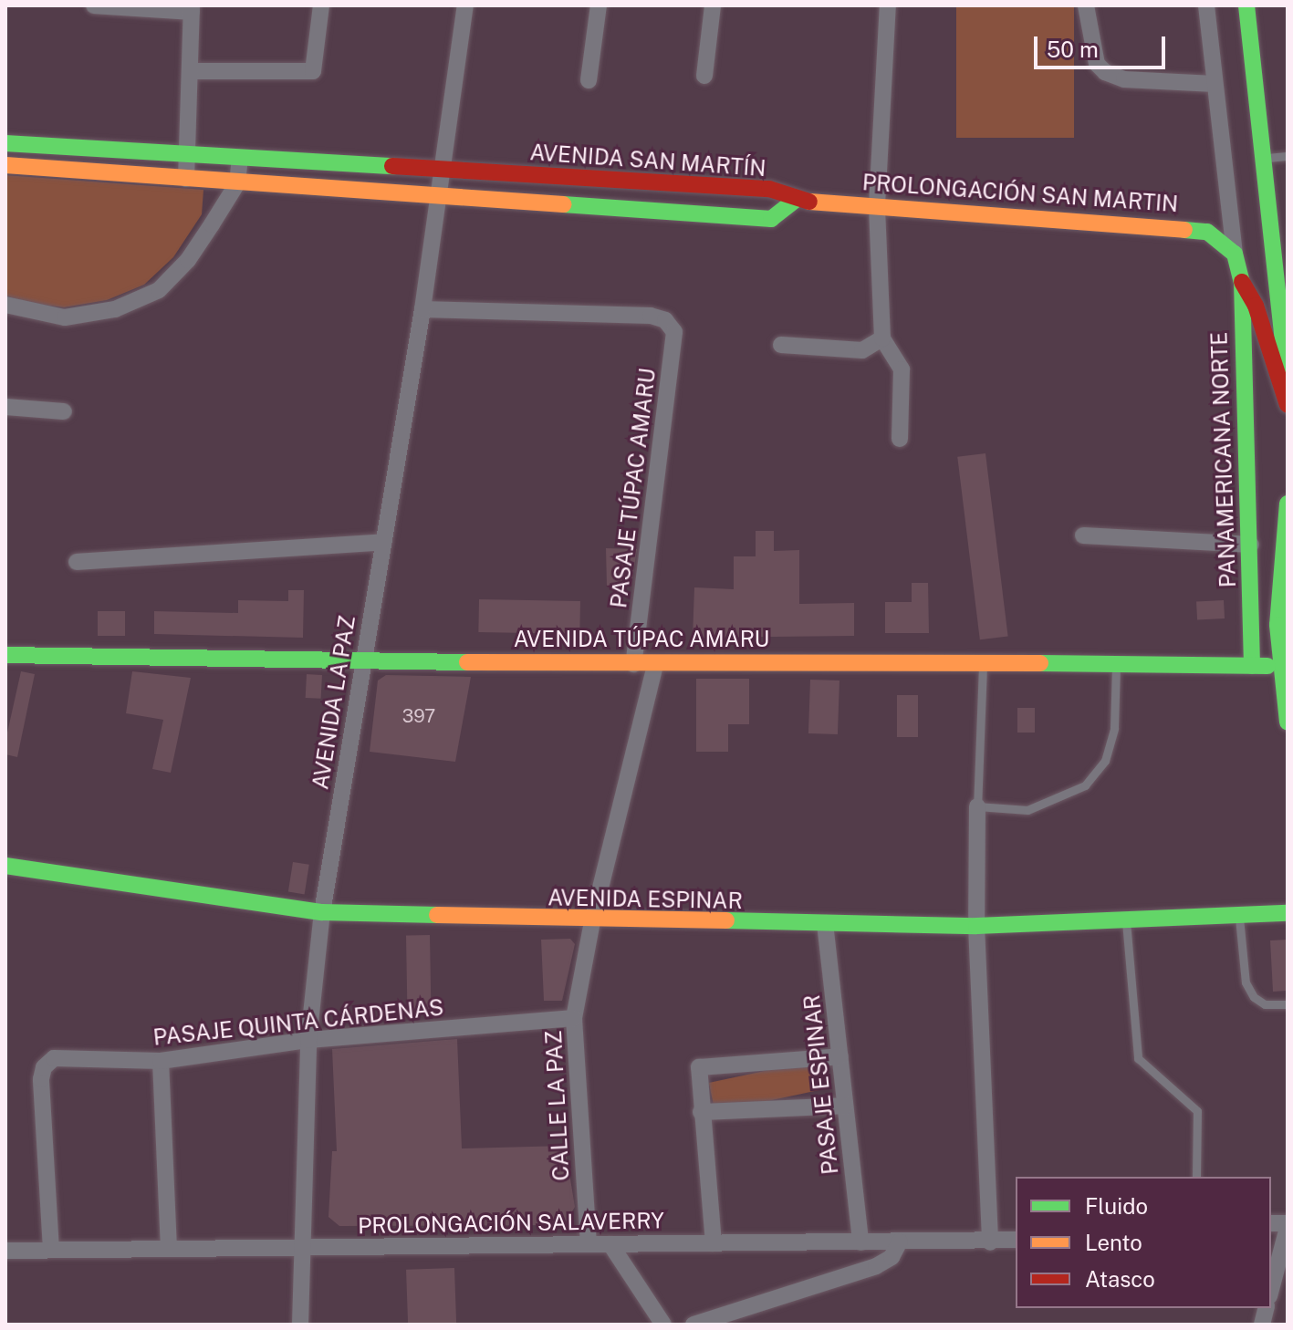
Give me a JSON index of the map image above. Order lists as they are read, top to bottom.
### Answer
{
  "streets": {
    "street": [
      "AVENIDA SAN MARTÍN",
      "PROLONGACIÓN SAN MARTIN",
      "PANAMERICANA NORTE",
      "PASAJE TÚPAC AMARU",
      "AVENIDA TÚPAC AMARU",
      "AVENIDA LA PAZ",
      "AVENIDA ESPINAR",
      "PASAJE QUINTA CÁRDENAS",
      "PASAJE ESPINAR",
      "CALLE LA PAZ",
      "PROLONGACIÓN SALAVERRY"
    ]
  },
  "crossings": [
    ["AVENIDA SAN MARTÍN", "PROLONGACIÓN SAN MARTIN"],
    ["AVENIDA SAN MARTÍN", "AVENIDA LA PAZ"],
    ["PROLONGACIÓN SAN MARTIN", "PANAMERICANA NORTE"],
    ["PANAMERICANA NORTE", "AVENIDA TÚPAC AMARU"],
    ["PASAJE TÚPAC AMARU", "AVENIDA TÚPAC AMARU"],
    ["PASAJE TÚPAC AMARU", "AVENIDA LA PAZ"],
    ["AVENIDA TÚPAC AMARU", "AVENIDA LA PAZ"],
    ["AVENIDA TÚPAC AMARU", "CALLE LA PAZ"],
    ["AVENIDA LA PAZ", "AVENIDA ESPINAR"],
    ["AVENIDA LA PAZ", "PASAJE QUINTA CÁRDENAS"],
    ["AVENIDA LA PAZ", "PROLONGACIÓN SALAVERRY"],
    ["AVENIDA ESPINAR", "PASAJE ESPINAR"],
    ["AVENIDA ESPINAR", "CALLE LA PAZ"],
    ["PASAJE QUINTA CÁRDENAS", "CALLE LA PAZ"],
    ["PASAJE QUINTA CÁRDENAS", "PROLONGACIÓN SALAVERRY"],
    ["PASAJE ESPINAR", "PROLONGACIÓN SALAVERRY"],
    ["CALLE LA PAZ", "PROLONGACIÓN SALAVERRY"]
  ],
  "house_numbers": ["397"],
  "legend": ["Fluido", "Lento", "Atasco"],
  "scale_bar": "50 m"
}
